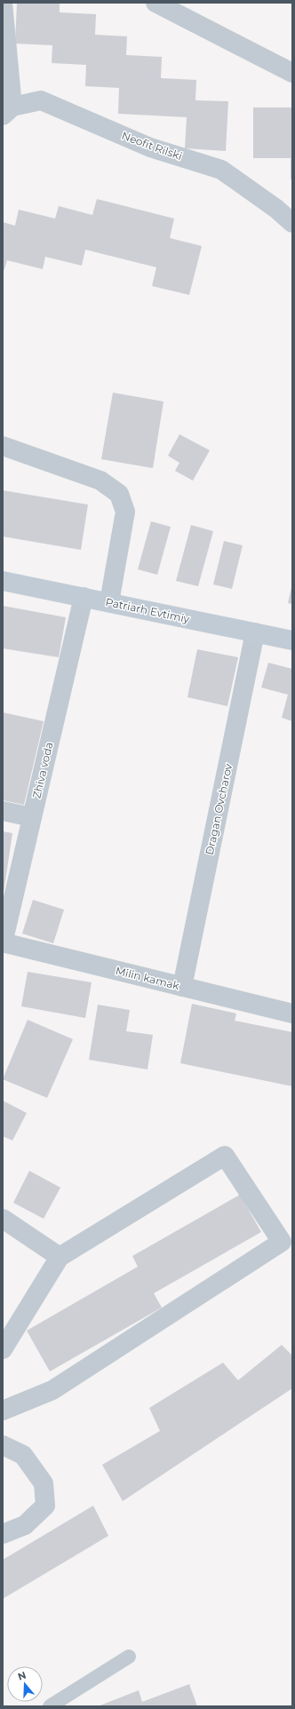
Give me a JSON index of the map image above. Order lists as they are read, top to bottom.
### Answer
{
  "streets": {
    "street": [
      "Neofit Rilski",
      "Patriarh Evtimiy",
      "Zhiva voda",
      "Dragan Ovcharov",
      "Milin kamak"
    ]
  },
  "crossings": [
    ["Patriarh Evtimiy", "Zhiva voda"],
    ["Patriarh Evtimiy", "Dragan Ovcharov"],
    ["Zhiva voda", "Milin kamak"],
    ["Dragan Ovcharov", "Milin kamak"]
  ],
  "north": "top"
}
